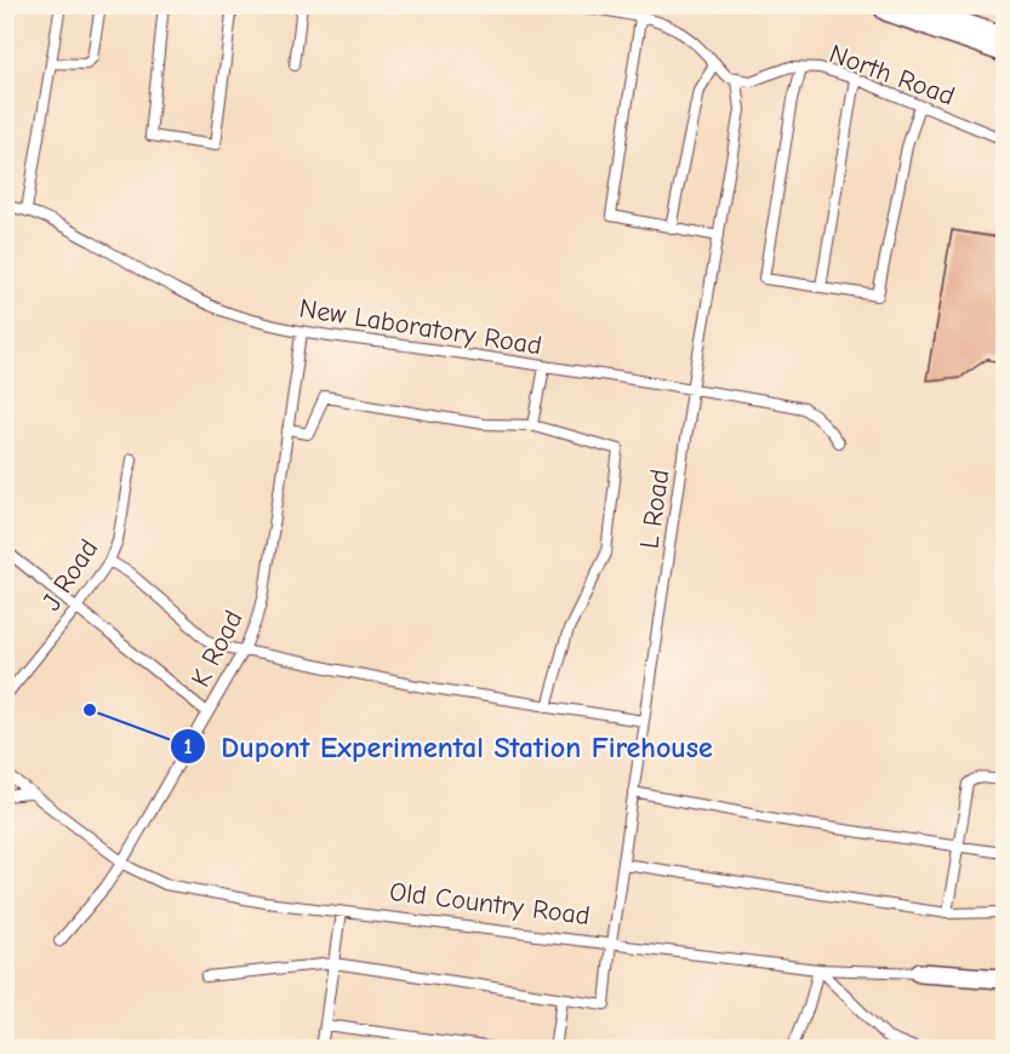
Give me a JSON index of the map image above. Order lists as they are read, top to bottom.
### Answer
{
  "streets": {
    "street": ["Old Country Road"],
    "lane": [
      "North Road",
      "New Laboratory Road",
      "L Road",
      "J Road",
      "K Road"
    ]
  },
  "crossings": [
    ["North Road", "L Road"],
    ["New Laboratory Road", "L Road"],
    ["New Laboratory Road", "K Road"],
    ["L Road", "Old Country Road"],
    ["K Road", "Old Country Road"]
  ],
  "places": ["Dupont Experimental Station Firehouse"]
}
